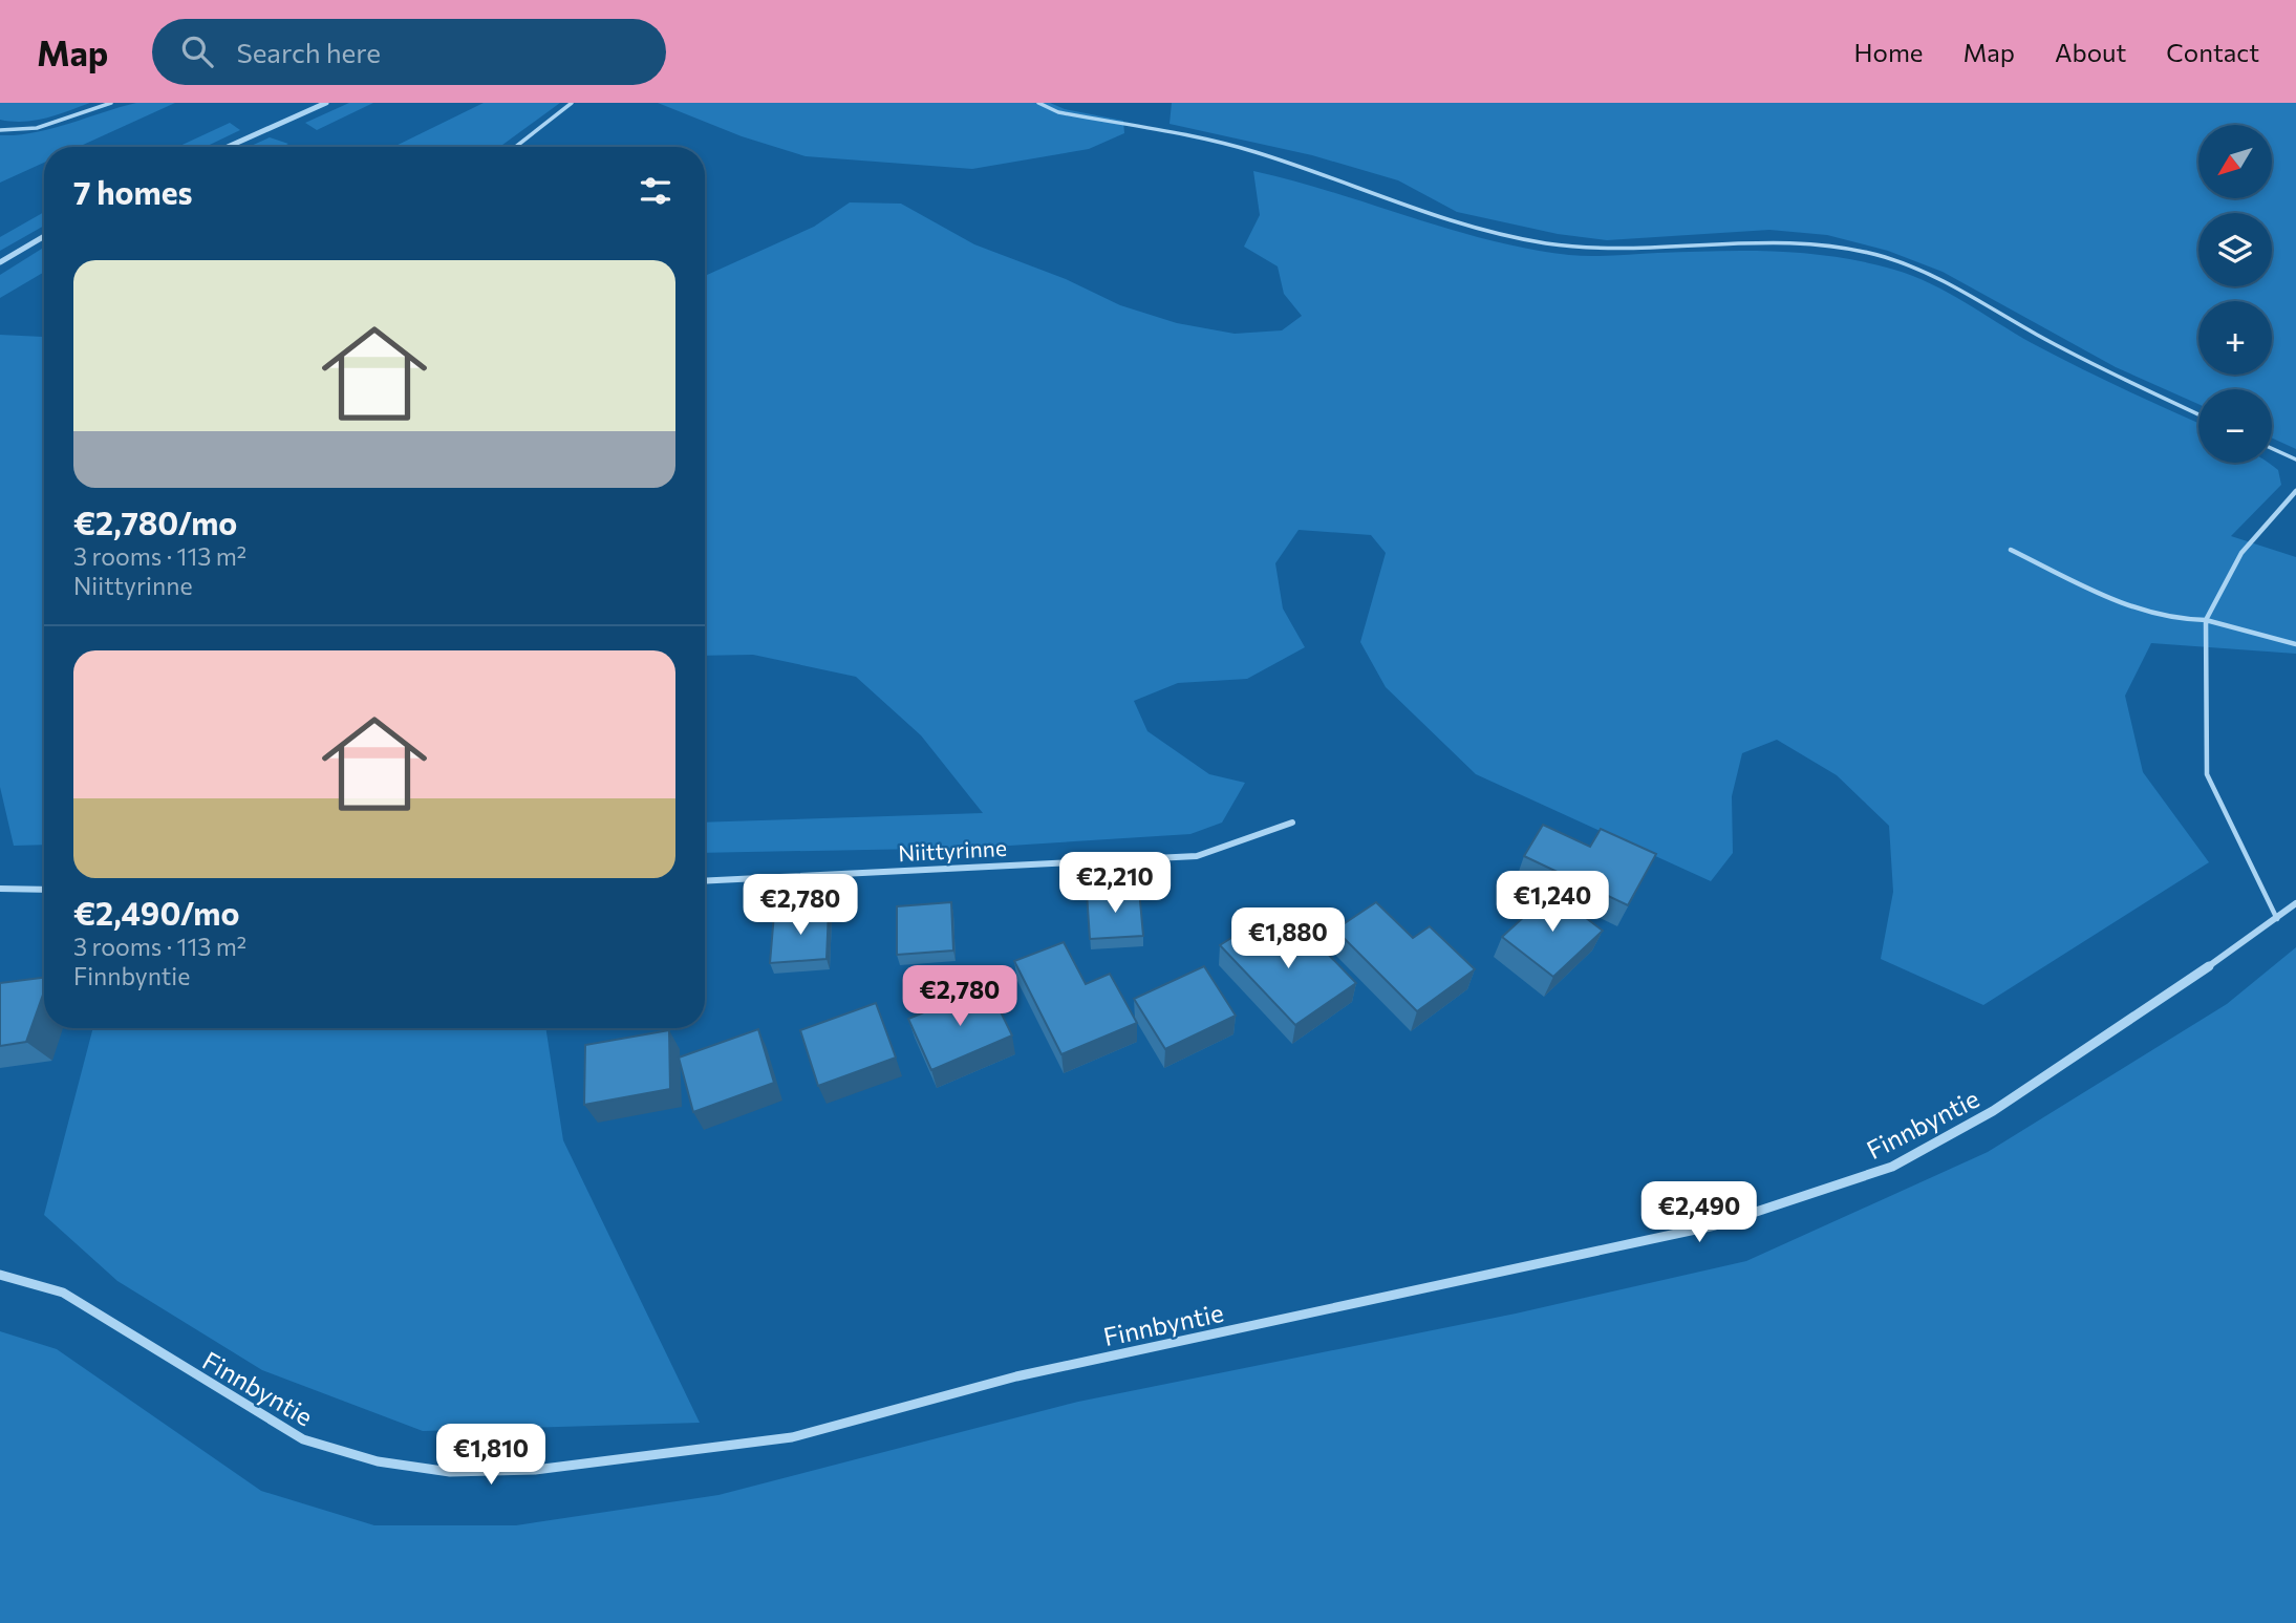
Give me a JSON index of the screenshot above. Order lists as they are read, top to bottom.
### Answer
{
  "streets": {
    "street": ["Niittyrinne", "Finnbyntie"]
  },
  "north": "bottom left",
  "page": {
    "header": "Map",
    "search": "Search here",
    "nav": [
      "Home",
      "Map",
      "About",
      "Contact"
    ],
    "map_buttons": ["+", "−"],
    "heading": "7 homes",
    "list": [
      {
        "name": "€2,780/mo",
        "note": "3 rooms · 113 m² · Niittyrinne"
      },
      {
        "name": "€2,490/mo",
        "note": "3 rooms · 113 m² · Finnbyntie"
      }
    ],
    "price": [
      "€2,210",
      "€1,240",
      "€2,780",
      "€1,880",
      "€2,780",
      "€2,490",
      "€1,810"
    ]
  }
}
